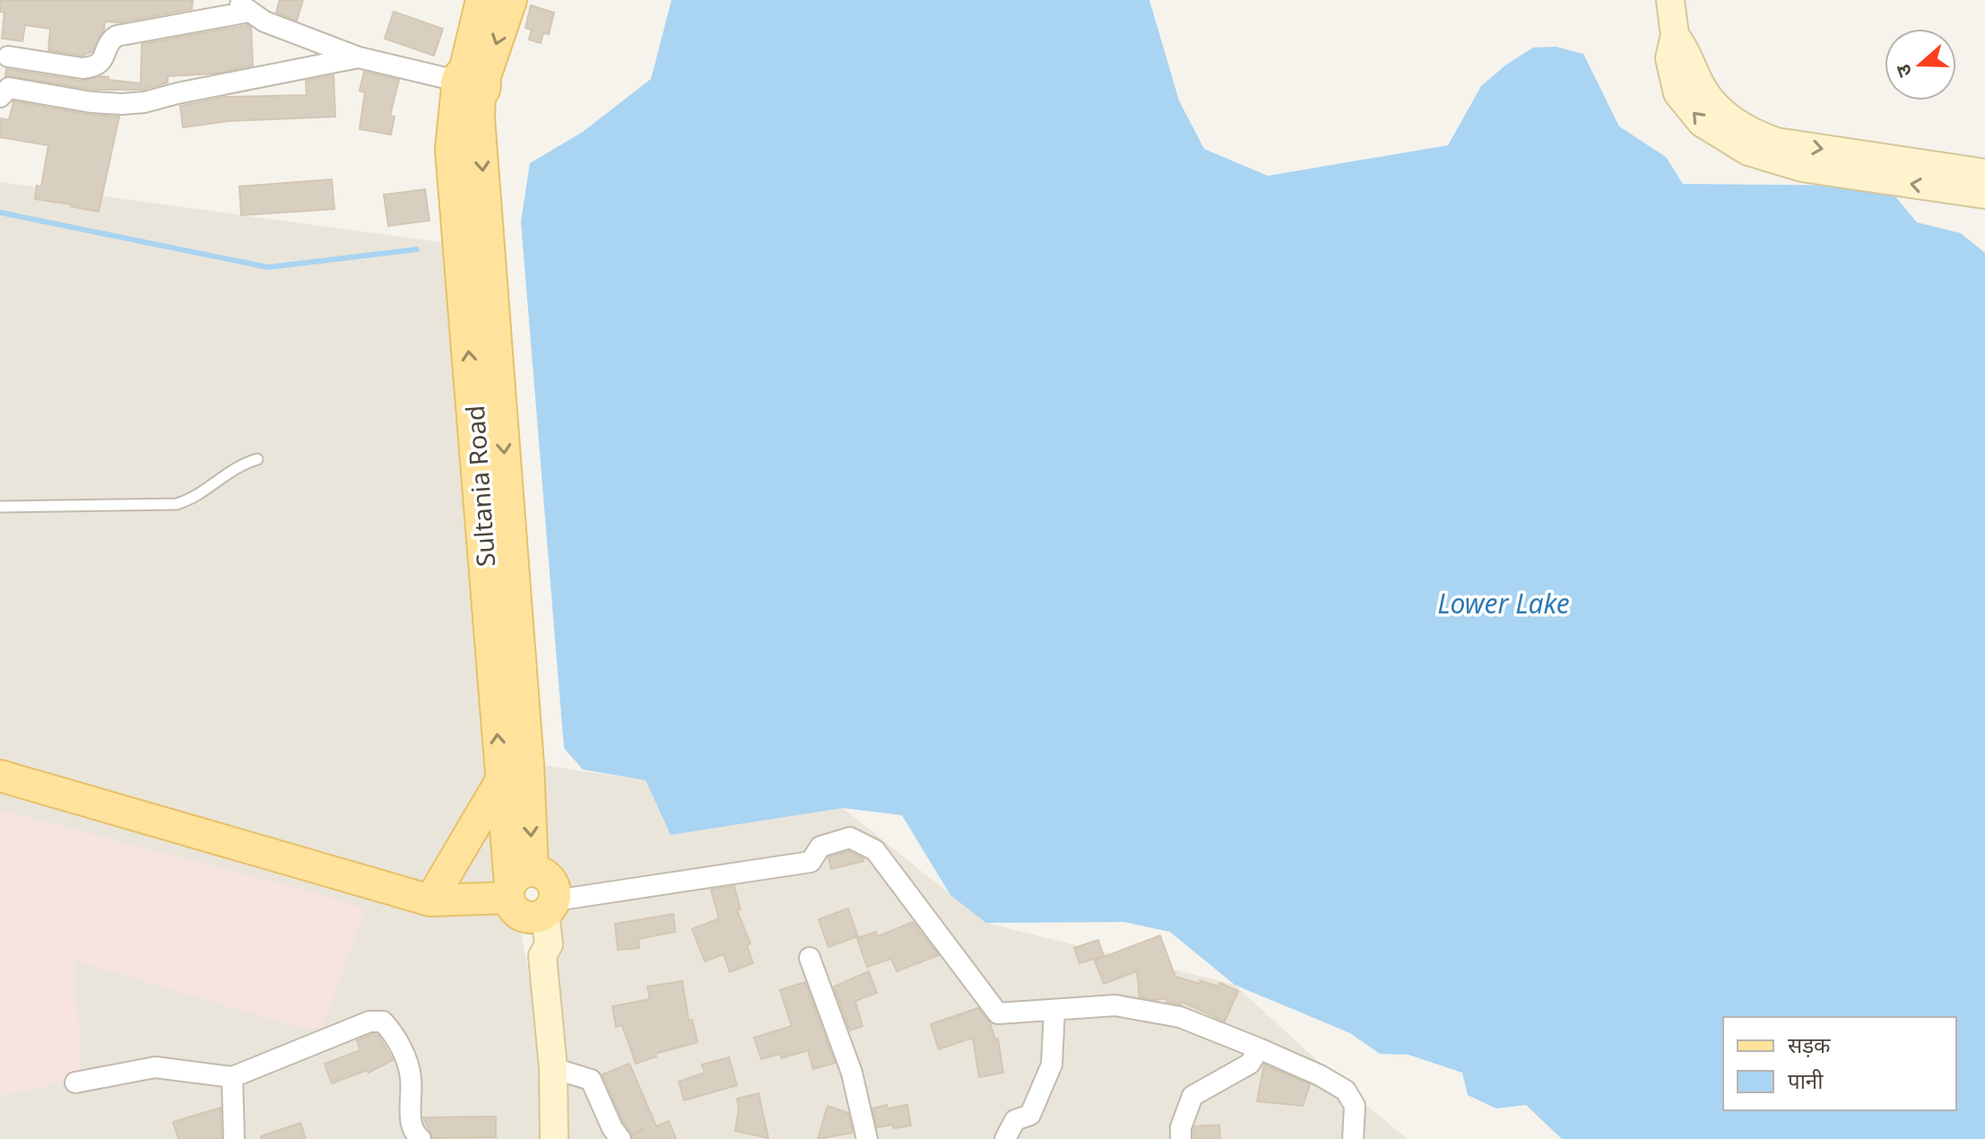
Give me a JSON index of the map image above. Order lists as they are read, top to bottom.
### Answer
{
  "streets": {
    "main road": ["Sultania Road"]
  },
  "water": ["Lower Lake"],
  "legend": ["सड़क", "पानी"],
  "north": "left"
}
